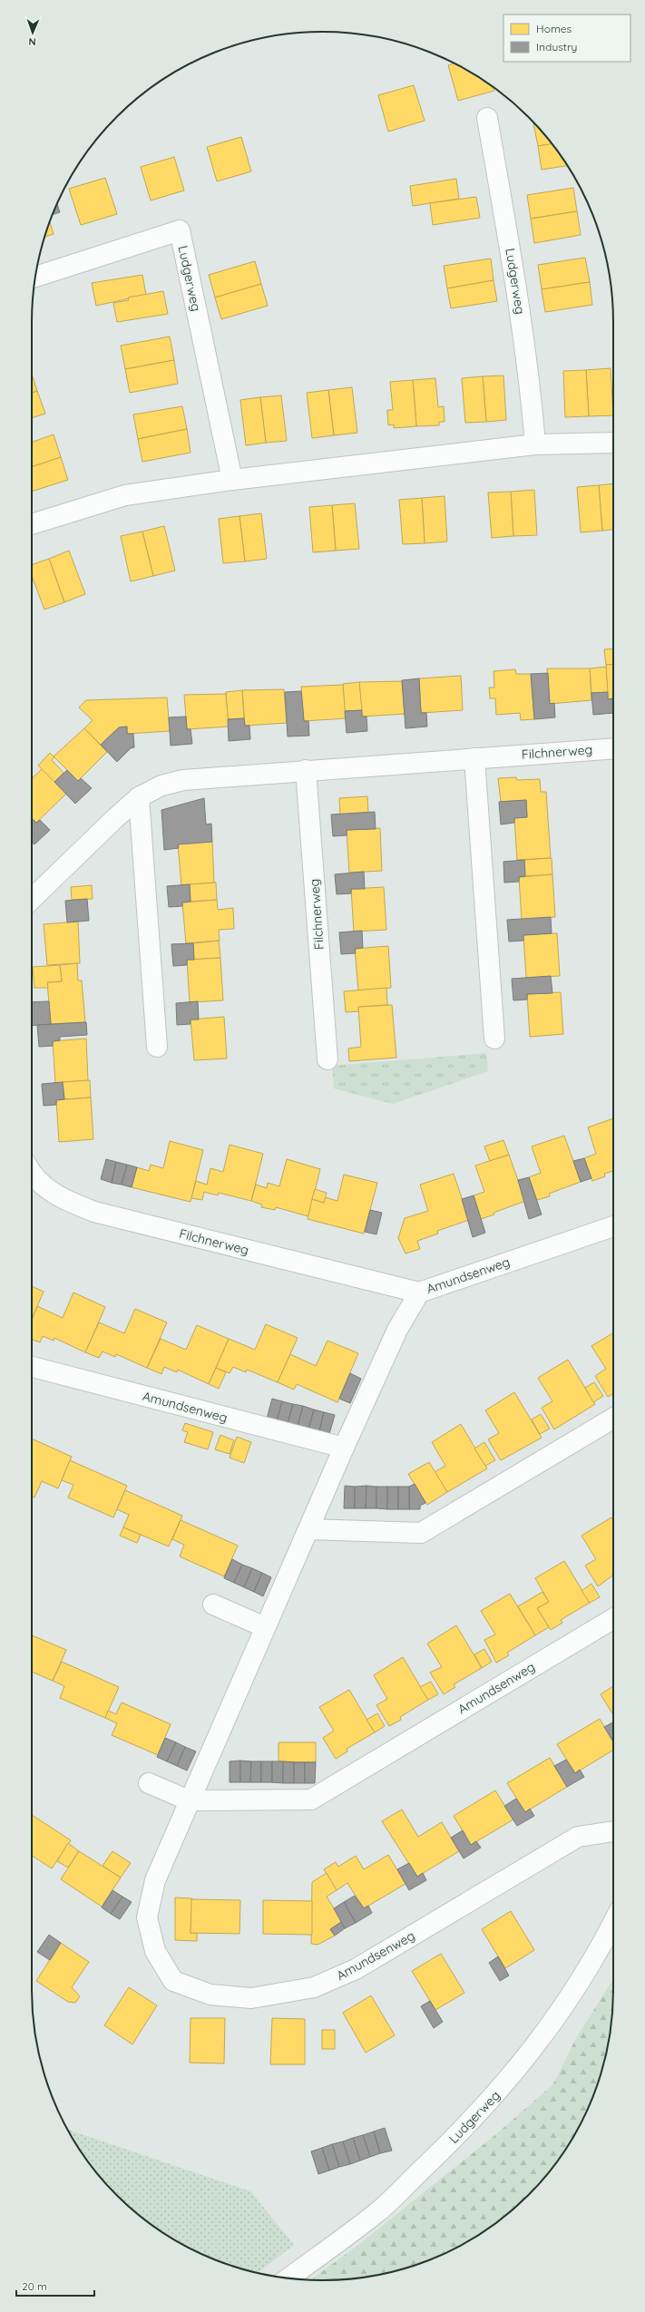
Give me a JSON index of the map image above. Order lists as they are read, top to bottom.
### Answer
{
  "streets": {
    "street": ["Ludgerweg", "Filchnerweg", "Amundsenweg"]
  },
  "crossings": [
    ["Filchnerweg", "Amundsenweg"]
  ],
  "legend": ["Homes", "Industry"],
  "scale_bar": "20 m",
  "north": "bottom"
}
